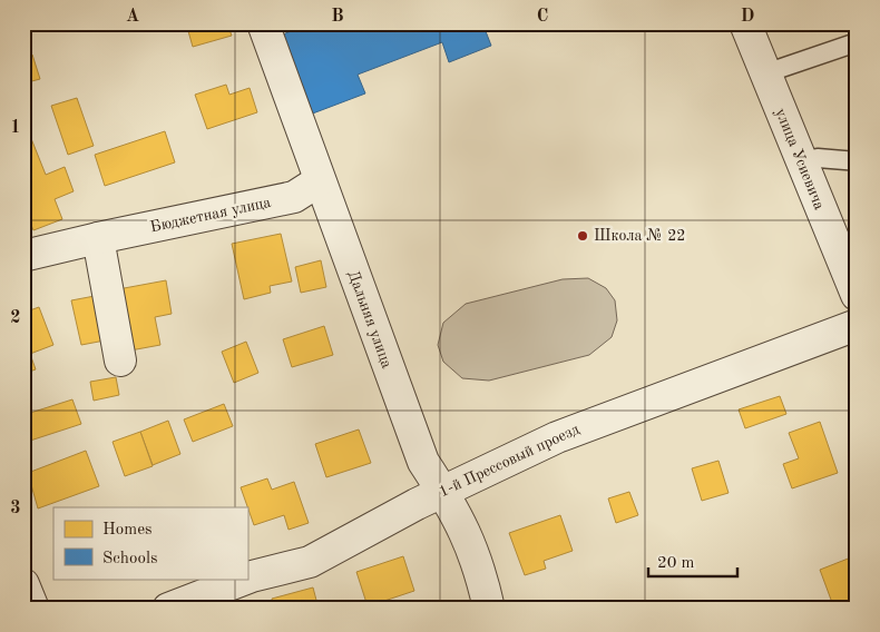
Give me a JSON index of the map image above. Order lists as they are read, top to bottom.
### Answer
{
  "streets": {
    "street": [
      "улица Усиевича",
      "Бюджетная улица",
      "Дальняя улица",
      "1-й Прессовый проезд"
    ]
  },
  "crossings": [
    ["Бюджетная улица", "Дальняя улица"],
    ["Дальняя улица", "1-й Прессовый проезд"]
  ],
  "places": ["Школа № 22"],
  "legend": ["Homes", "Schools"],
  "scale_bar": "20 m",
  "grid": {
    "columns": [
      "A",
      "B",
      "C",
      "D"
    ],
    "rows": ["1", "2", "3"]
  }
}
